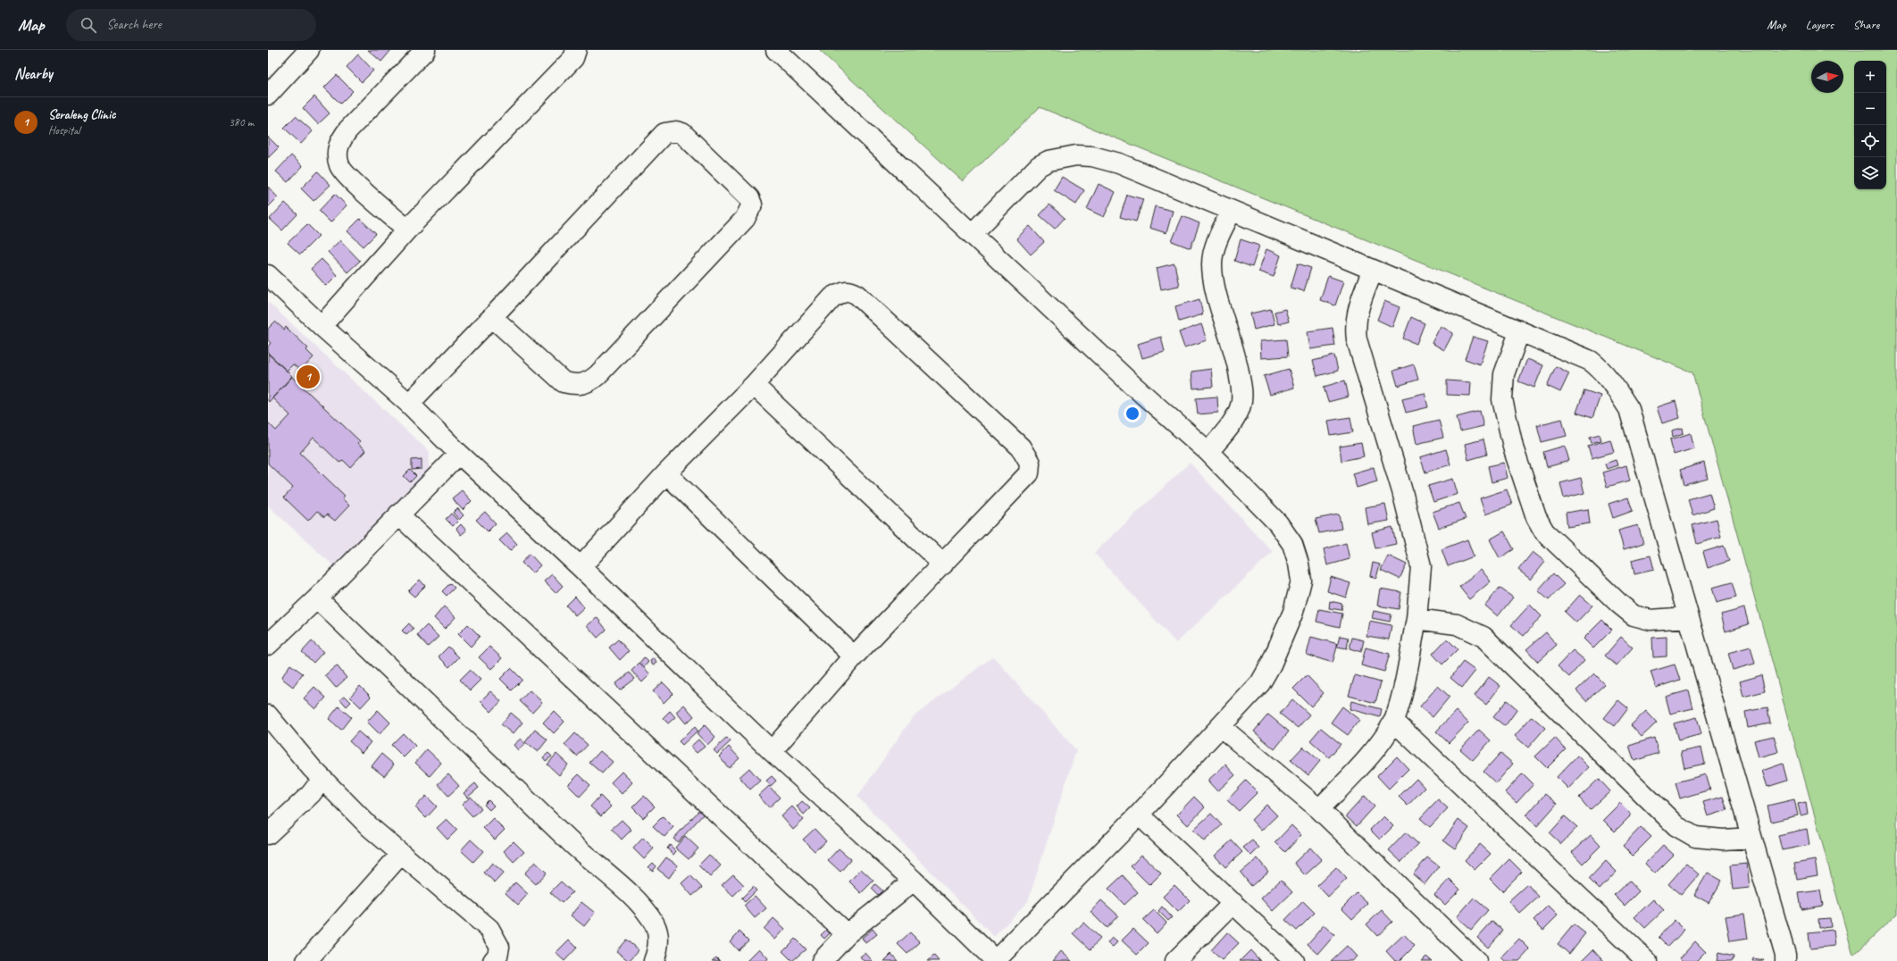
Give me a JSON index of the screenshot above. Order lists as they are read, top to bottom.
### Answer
{
  "north": "right",
  "page": {
    "header": "Map",
    "search": "Search here",
    "nav": ["Map", "Layers", "Share"],
    "heading": "Nearby",
    "map_buttons": ["+", "−"],
    "list": [
      {
        "mark": "1",
        "name": "Seraleng Clinic",
        "note": "Hospital",
        "value": "380 m"
      }
    ],
    "pins": "1"
  }
}
